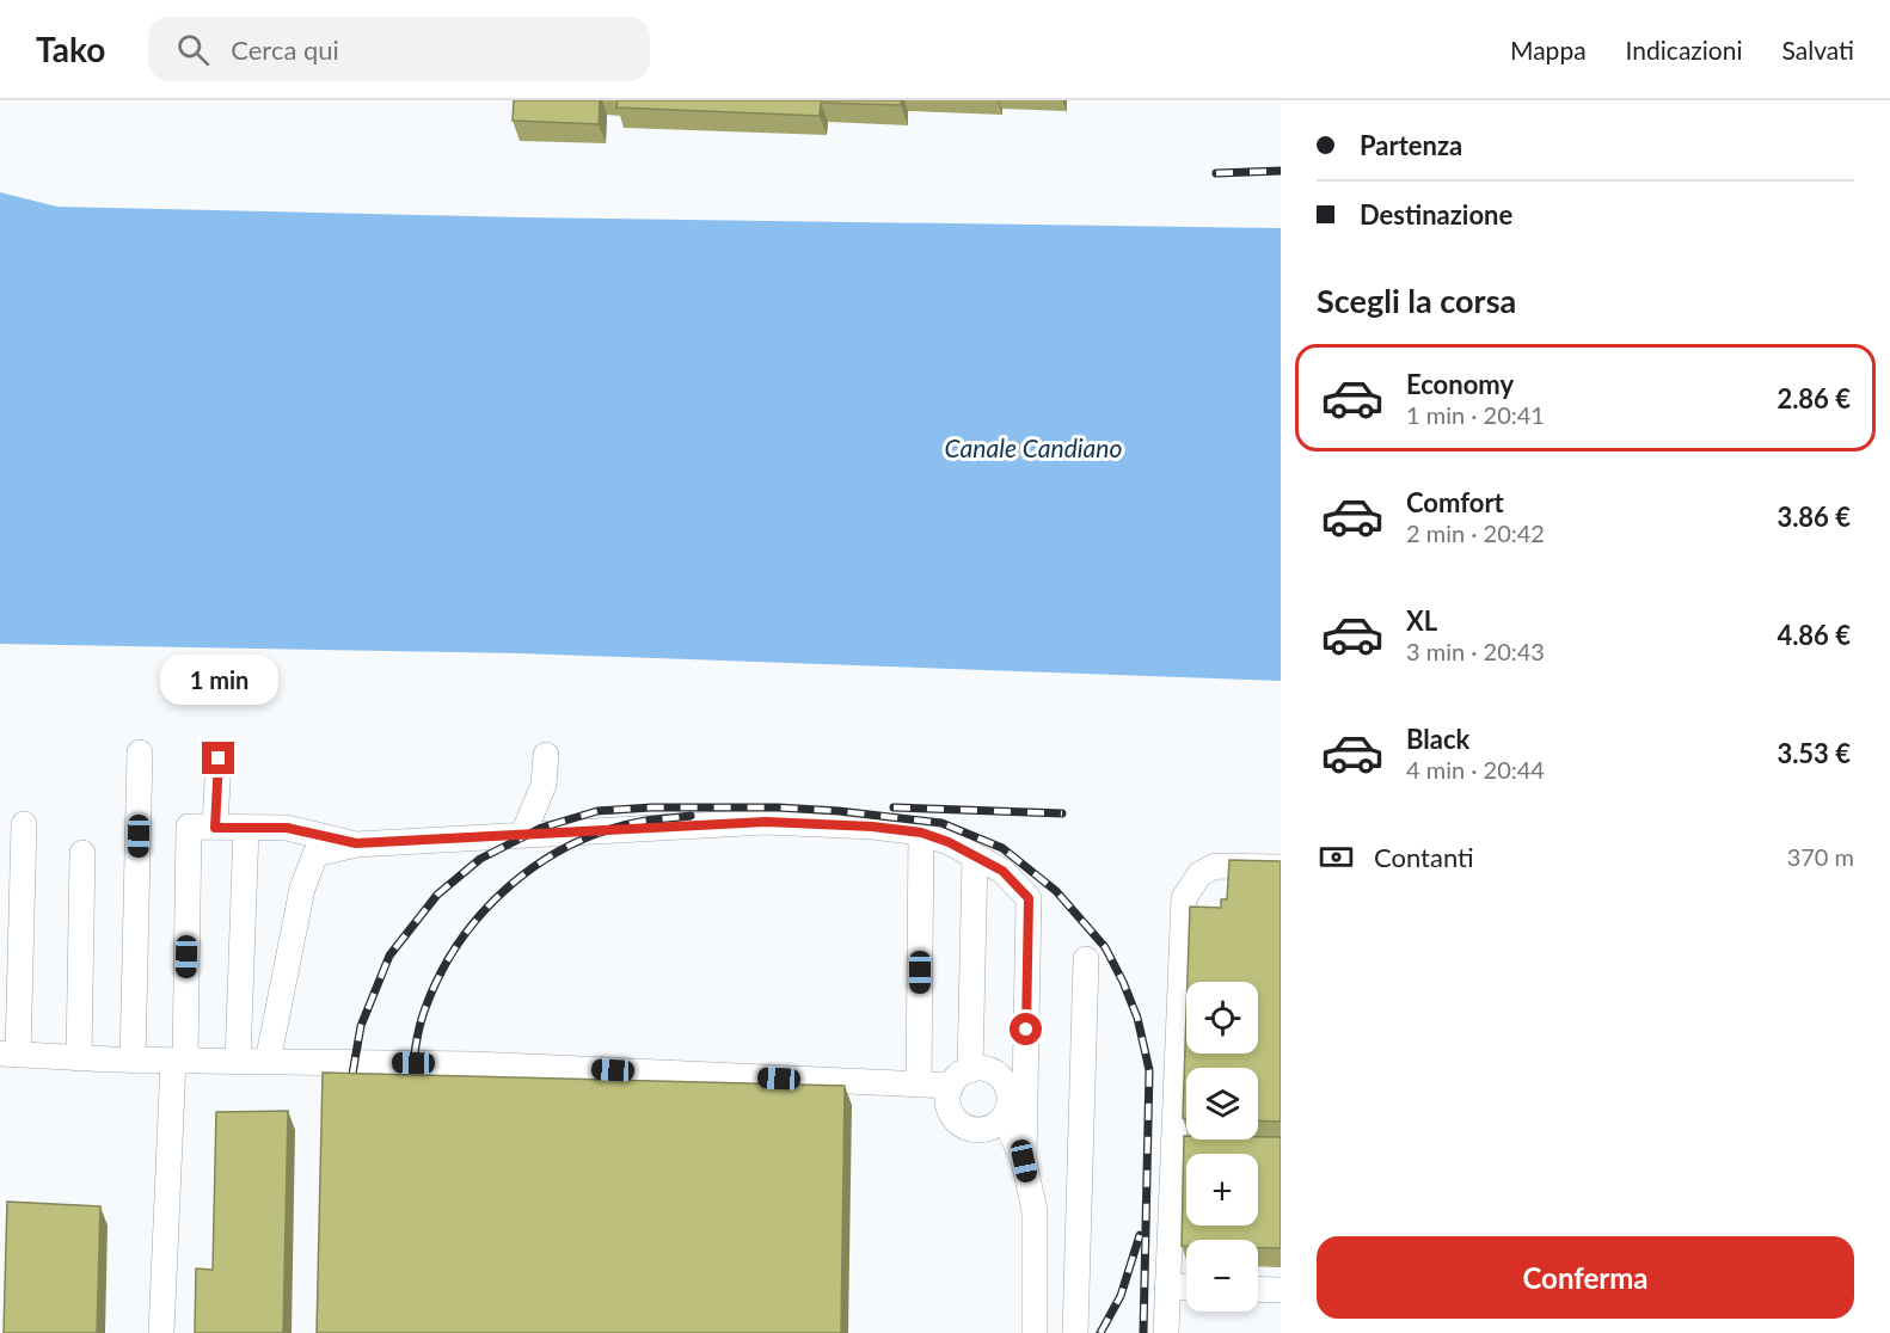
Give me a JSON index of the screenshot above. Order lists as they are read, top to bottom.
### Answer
{
  "water": ["Canale Candiano"],
  "page": {
    "header": "Tako",
    "search": "Cerca qui",
    "nav": ["Mappa", "Indicazioni", "Salvati"],
    "banner": ["Partenza", "Destinazione"],
    "heading": "Scegli la corsa",
    "list": [
      {
        "name": "Economy",
        "note": "1 min · 20:41",
        "value": "2.86 €"
      },
      {
        "name": "Comfort",
        "note": "2 min · 20:42",
        "value": "3.86 €"
      },
      {
        "name": "XL",
        "note": "3 min · 20:43",
        "value": "4.86 €"
      },
      {
        "name": "Black",
        "note": "4 min · 20:44",
        "value": "3.53 €"
      }
    ],
    "bubble": "1 min",
    "pay": ["Contanti", "370 m"],
    "map_buttons": ["+", "−"],
    "buttons": "Conferma"
  }
}
